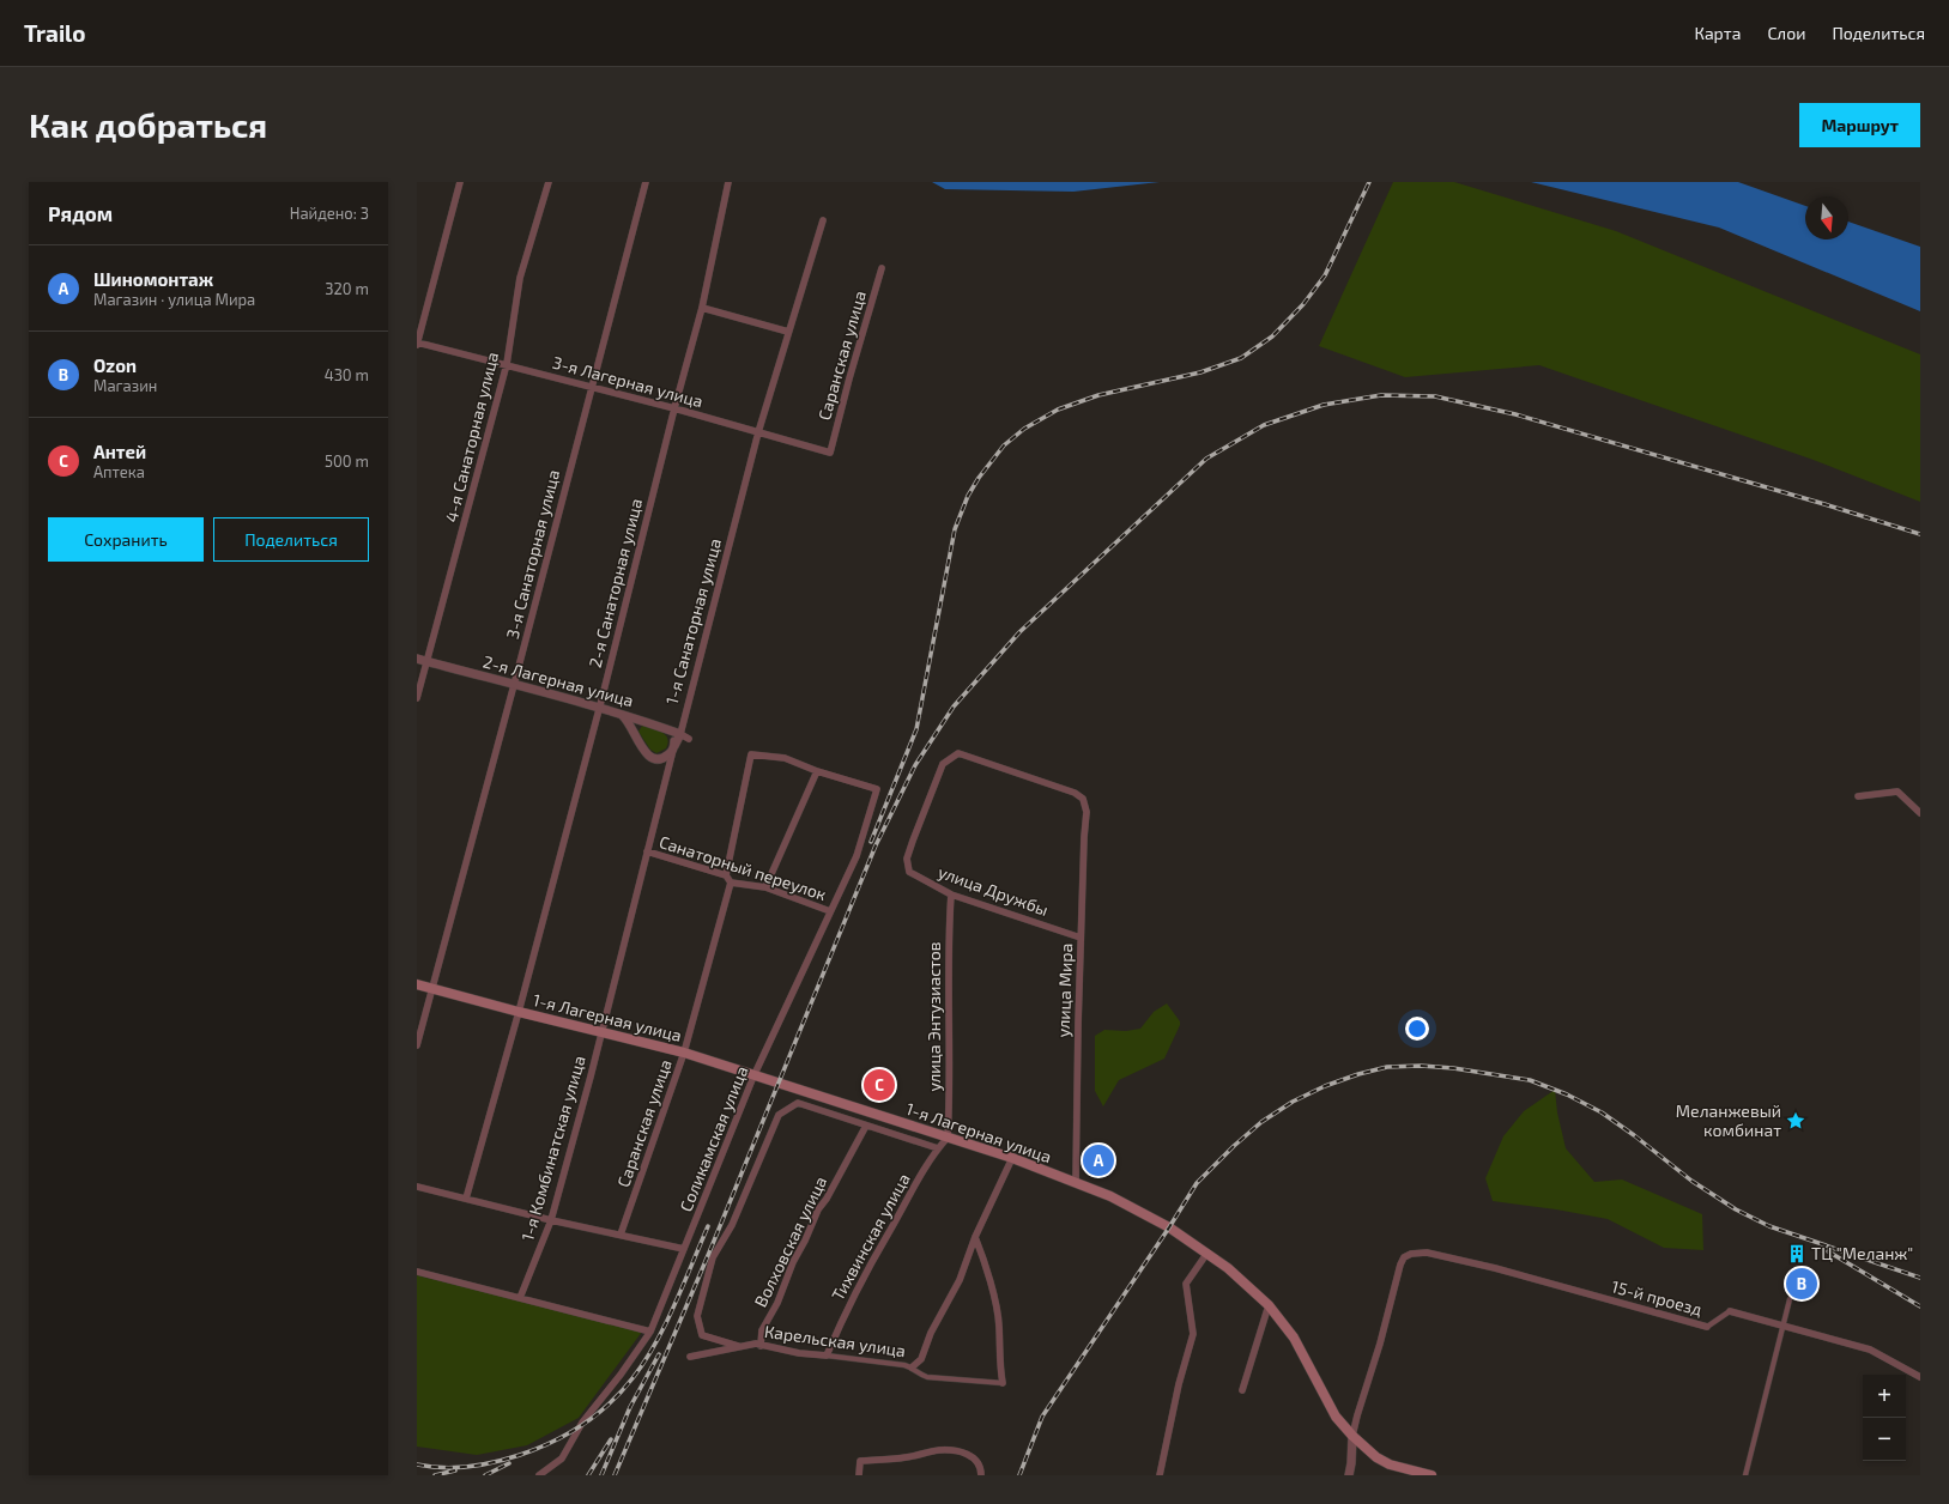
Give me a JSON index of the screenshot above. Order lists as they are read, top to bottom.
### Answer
{
  "streets": {
    "main road": ["1-я Лагерная улица"],
    "street": [
      "Саранская улица",
      "3-я Лагерная улица",
      "4-я Санаторная улица",
      "3-я Санаторная улица",
      "2-я Санаторная улица",
      "1-я Санаторная улица",
      "2-я Лагерная улица",
      "Санаторный переулок",
      "улица Дружбы",
      "улица Мира",
      "улица Энтузиастов",
      "Соликамская улица",
      "1-я Комбинатская улица",
      "Тихвинская улица",
      "Волховская улица",
      "15-й проезд",
      "Карельская улица"
    ]
  },
  "crossings": [
    ["Саранская улица", "3-я Лагерная улица"],
    ["Саранская улица", "Санаторный переулок"],
    ["Саранская улица", "1-я Лагерная улица"],
    ["3-я Лагерная улица", "4-я Санаторная улица"],
    ["3-я Лагерная улица", "3-я Санаторная улица"],
    ["3-я Лагерная улица", "2-я Санаторная улица"],
    ["3-я Лагерная улица", "1-я Санаторная улица"],
    ["4-я Санаторная улица", "2-я Лагерная улица"],
    ["3-я Санаторная улица", "2-я Лагерная улица"],
    ["3-я Санаторная улица", "1-я Лагерная улица"],
    ["2-я Санаторная улица", "2-я Лагерная улица"],
    ["2-я Санаторная улица", "1-я Лагерная улица"],
    ["1-я Санаторная улица", "2-я Лагерная улица"],
    ["1-я Санаторная улица", "Санаторный переулок"],
    ["1-я Санаторная улица", "1-я Лагерная улица"],
    ["1-я Санаторная улица", "1-я Комбинатская улица"],
    ["Санаторный переулок", "Соликамская улица"],
    ["улица Дружбы", "улица Мира"],
    ["улица Дружбы", "улица Энтузиастов"],
    ["улица Мира", "1-я Лагерная улица"],
    ["улица Энтузиастов", "1-я Лагерная улица"],
    ["улица Энтузиастов", "Тихвинская улица"],
    ["1-я Лагерная улица", "Соликамская улица"],
    ["1-я Лагерная улица", "1-я Комбинатская улица"],
    ["1-я Лагерная улица", "Тихвинская улица"],
    ["1-я Лагерная улица", "15-й проезд"],
    ["Тихвинская улица", "Карельская улица"],
    ["Волховская улица", "Карельская улица"]
  ],
  "places": {
    "place": ["Меланжевый комбинат"],
    "building": ["ТЦ \"Меланж\""]
  },
  "north": "bottom",
  "page": {
    "header": "Trailo",
    "nav": ["Карта", "Слои", "Поделиться"],
    "buttons": [
      "Маршрут",
      ["Сохранить", "Поделиться"]
    ],
    "title": "Как добраться",
    "heading": ["Рядом", "Найдено: 3"],
    "list": [
      {
        "mark": "A",
        "name": "Шиномонтаж",
        "note": "Магазин · улица Мира",
        "value": "320 m"
      },
      {
        "mark": "B",
        "name": "Ozon",
        "note": "Магазин",
        "value": "430 m"
      },
      {
        "mark": "C",
        "name": "Антей",
        "note": "Аптека",
        "value": "500 m"
      }
    ],
    "pins": ["C", "A", "B"],
    "map_buttons": ["+", "−"]
  }
}
